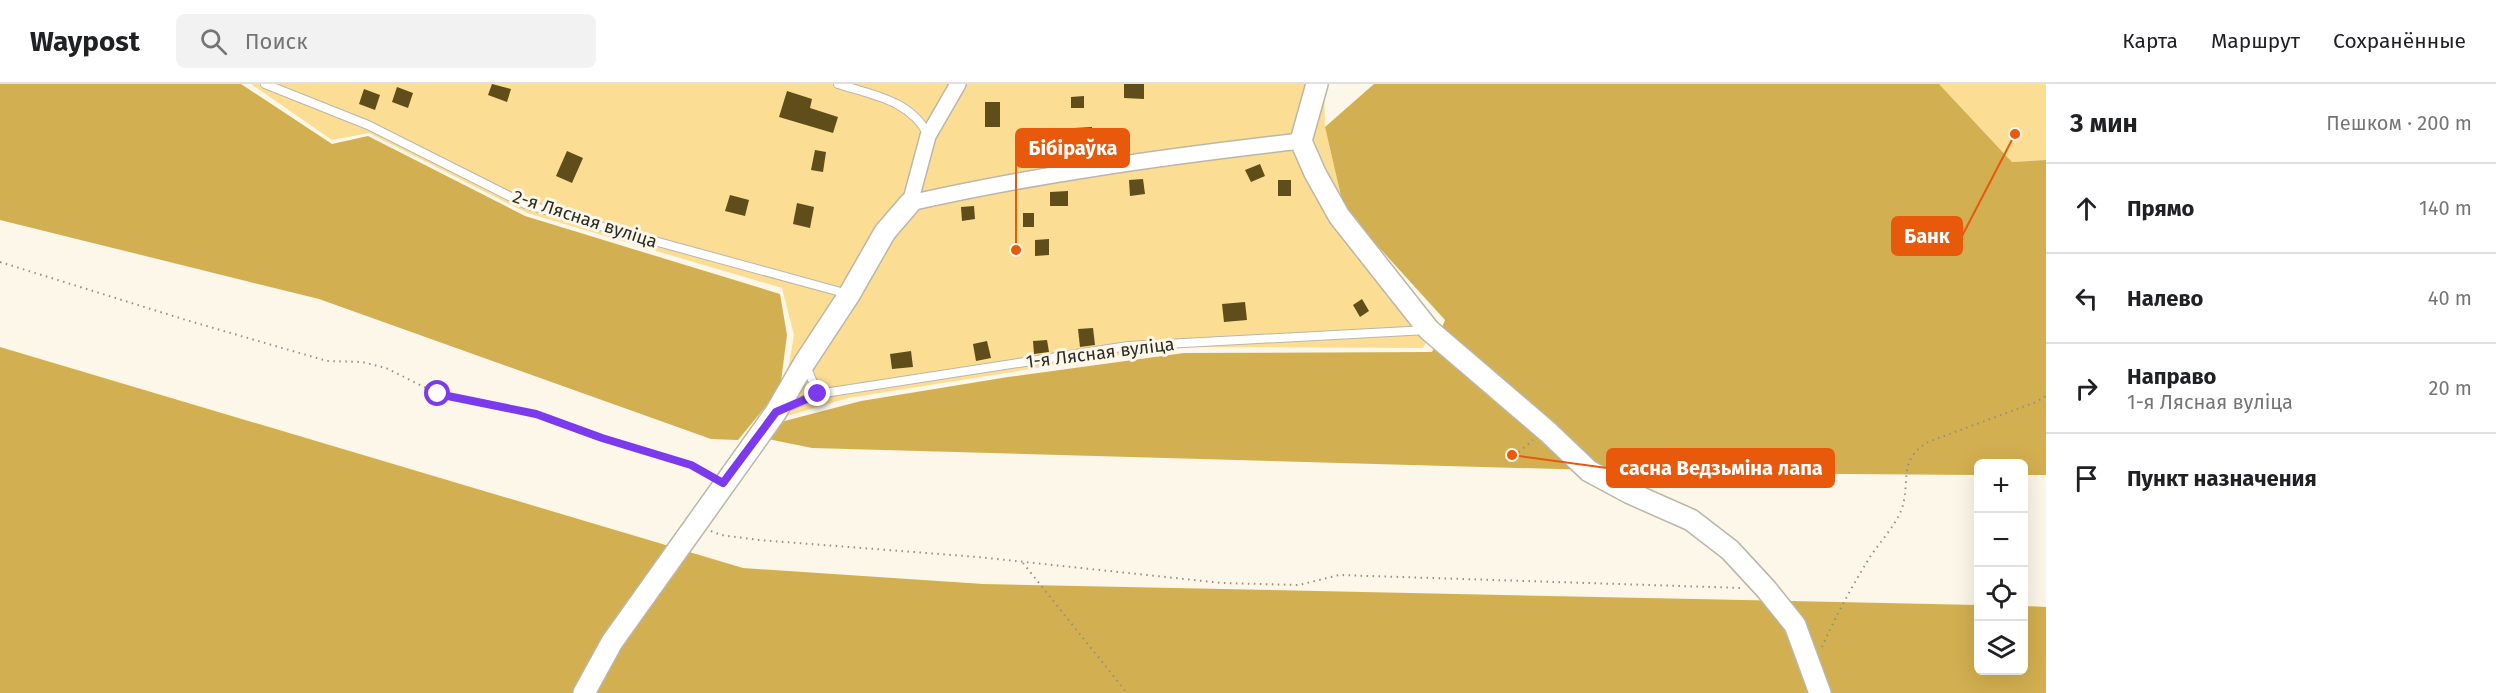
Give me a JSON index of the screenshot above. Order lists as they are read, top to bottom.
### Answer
{
  "streets": {
    "lane": ["2-я Лясная вуліца", "1-я Лясная вуліца"]
  },
  "places": ["Банк", "Бібіраўка", "сасна Ведзьміна лапа"],
  "page": {
    "header": "Waypost",
    "search": "Поиск",
    "nav": ["Карта", "Маршрут", "Сохранённые"],
    "heading": ["3 мин", "Пешком · 200 m"],
    "list": [
      ["Прямо", "140 m"],
      ["Налево", "40 m"],
      ["Направо", "1-я Лясная вуліца", "20 m"],
      "Пункт назначения"
    ],
    "map_buttons": ["+", "−"]
  }
}
